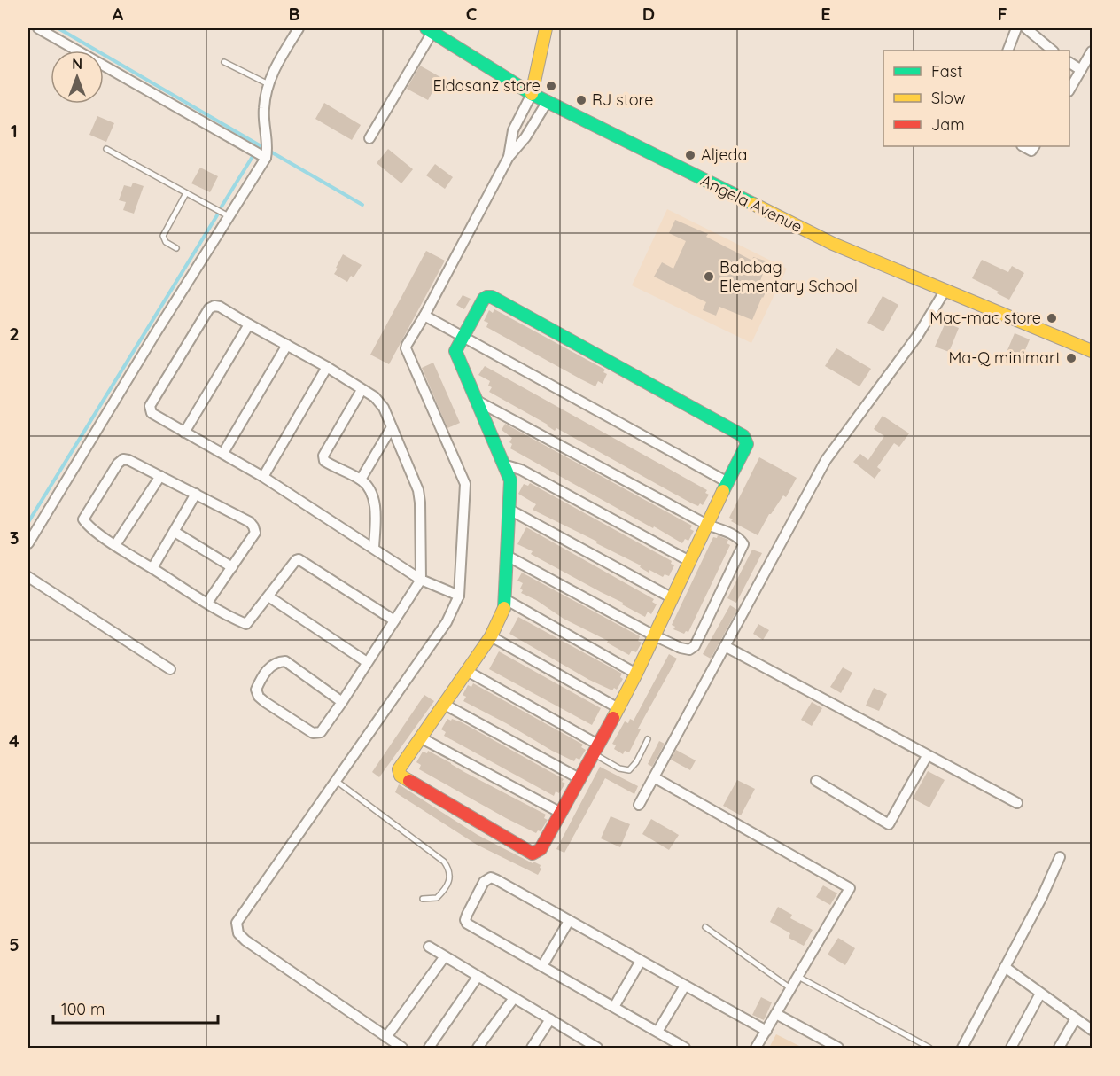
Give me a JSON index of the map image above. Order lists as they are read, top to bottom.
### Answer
{
  "streets": {
    "street": ["Angela Avenue"]
  },
  "places": [
    "Eldasanz store",
    "RJ store",
    "Aljeda",
    "Balabag Elementary School",
    "Mac-mac store",
    "Ma-Q minimart"
  ],
  "legend": ["Fast", "Slow", "Jam"],
  "scale_bar": "100 m",
  "north": "top",
  "grid": {
    "columns": [
      "A",
      "B",
      "C",
      "D",
      "E",
      "F"
    ],
    "rows": [
      "1",
      "2",
      "3",
      "4",
      "5"
    ]
  }
}
